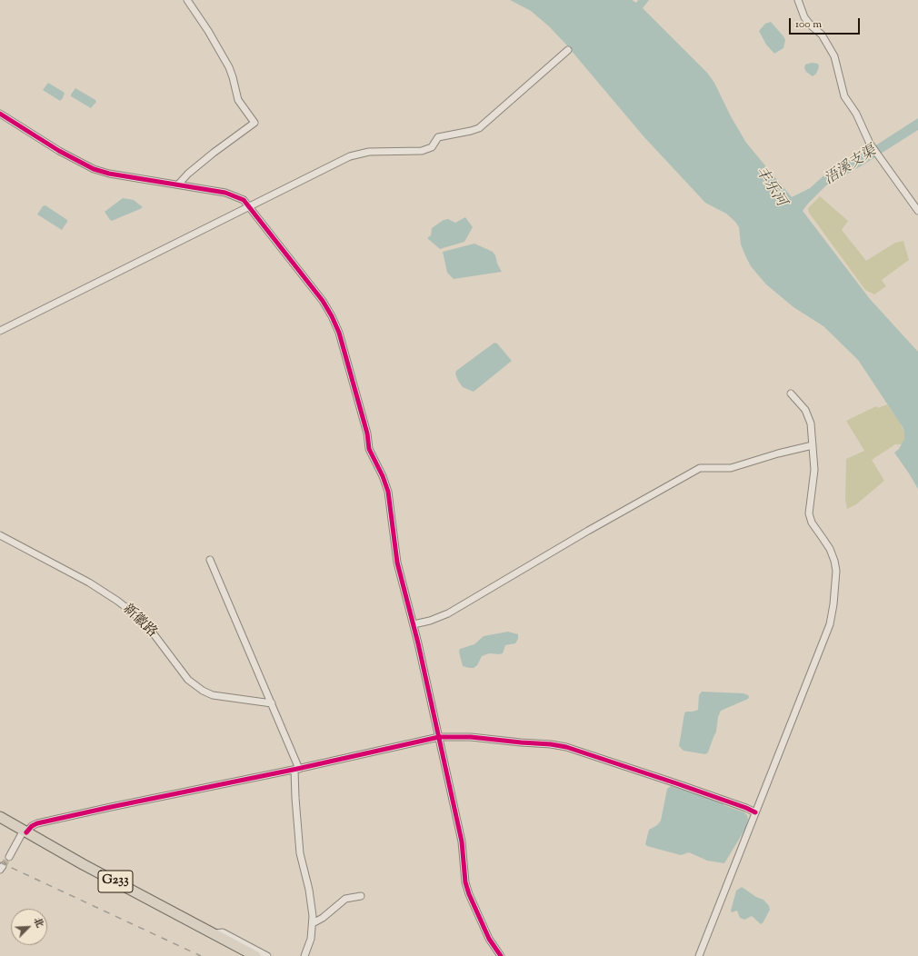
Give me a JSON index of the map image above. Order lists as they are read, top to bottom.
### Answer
{
  "streets": {
    "highway": ["G233"],
    "street": ["新徽路"]
  },
  "water": ["浯溪支渠", "丰乐河"],
  "scale_bar": "100 m",
  "north": "top right"
}
